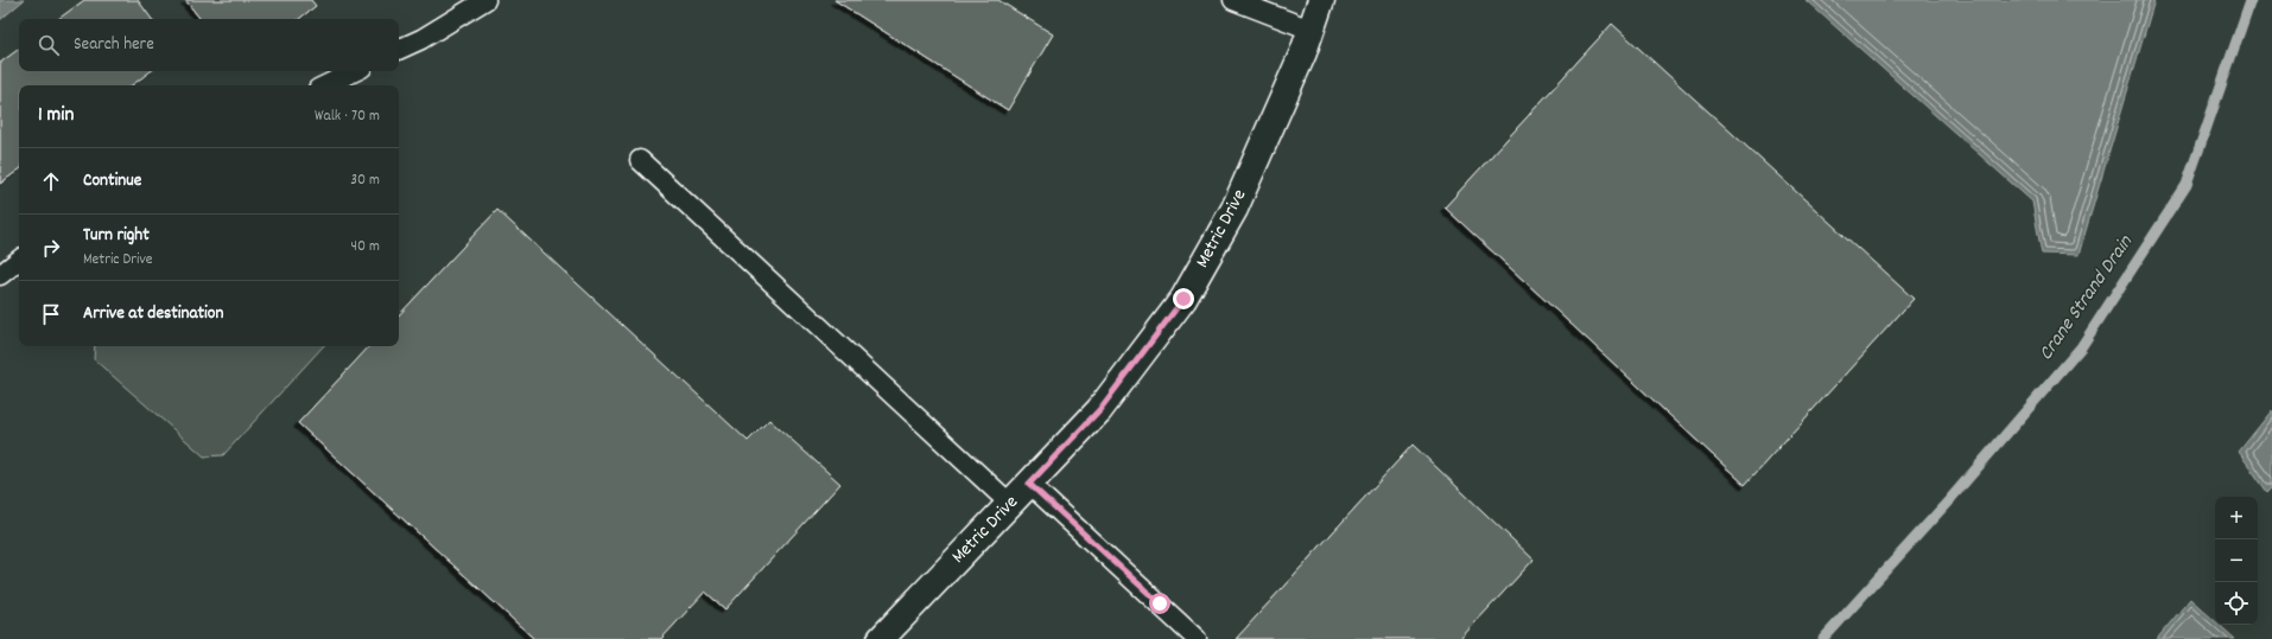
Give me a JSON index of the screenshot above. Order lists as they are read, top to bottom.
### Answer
{
  "streets": {
    "street": ["Metric Drive"]
  },
  "water": ["Crane Strand Drain"],
  "page": {
    "search": "Search here",
    "heading": ["1 min", "Walk · 70 m"],
    "list": [
      ["Continue", "30 m"],
      ["Turn right", "Metric Drive", "40 m"],
      "Arrive at destination"
    ],
    "map_buttons": ["+", "−"]
  }
}
